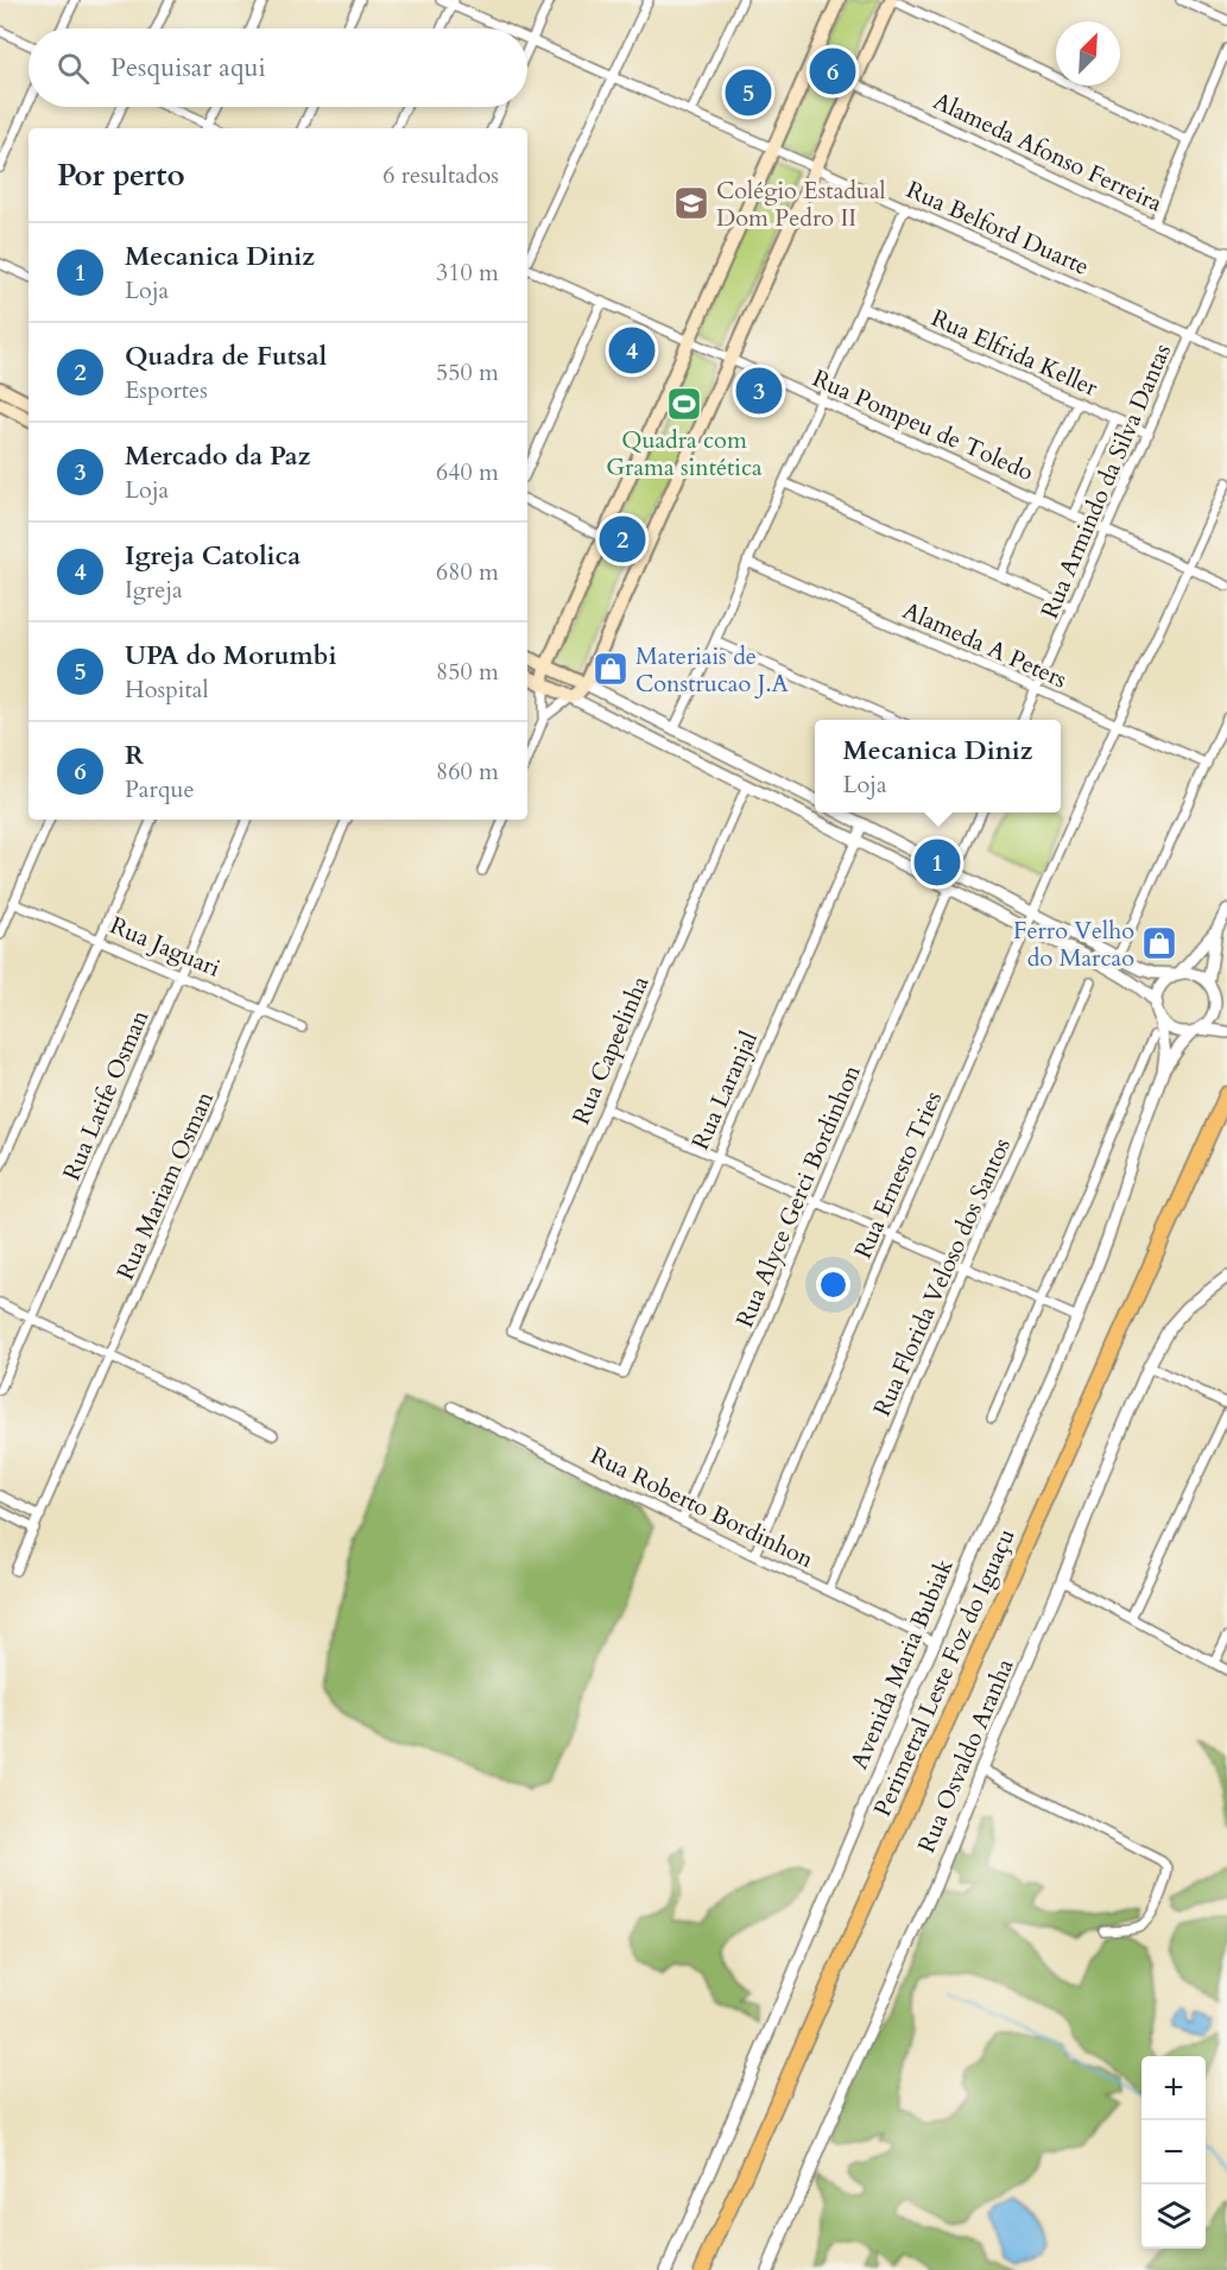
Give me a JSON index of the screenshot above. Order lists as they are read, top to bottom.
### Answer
{
  "streets": {
    "highway": ["Perimetral Leste Foz do Iguaçu"],
    "street": [
      "Alameda Afonso Ferreira",
      "Rua Belford Duarte",
      "Rua Elfrida Keller",
      "Rua Pompeu de Toledo",
      "Rua Armindo da Silva Dantas",
      "Alameda A Peters",
      "Rua Jaguari",
      "Rua Capeelinha",
      "Rua Laranjal",
      "Rua Latife Osman",
      "Rua Ernesto Tries",
      "Rua Mariam Osman",
      "Rua Alyce Gerci Bordinhon",
      "Rua Florida Veloso dos Santos",
      "Rua Roberto Bordinhon",
      "Avenida Maria Bubiak",
      "Rua Osvaldo Aranha"
    ]
  },
  "crossings": [
    ["Alameda Afonso Ferreira", "Rua Armindo da Silva Dantas"],
    ["Rua Belford Duarte", "Rua Armindo da Silva Dantas"],
    ["Rua Elfrida Keller", "Rua Armindo da Silva Dantas"],
    ["Rua Pompeu de Toledo", "Rua Armindo da Silva Dantas"],
    ["Rua Pompeu de Toledo", "Rua Ernesto Tries"],
    ["Rua Armindo da Silva Dantas", "Alameda A Peters"],
    ["Alameda A Peters", "Rua Ernesto Tries"],
    ["Rua Jaguari", "Rua Latife Osman"],
    ["Rua Jaguari", "Rua Mariam Osman"],
    ["Rua Capeelinha", "Rua Laranjal"],
    ["Rua Ernesto Tries", "Rua Roberto Bordinhon"],
    ["Rua Alyce Gerci Bordinhon", "Rua Roberto Bordinhon"],
    ["Rua Florida Veloso dos Santos", "Rua Roberto Bordinhon"],
    ["Rua Roberto Bordinhon", "Avenida Maria Bubiak"]
  ],
  "places": {
    "school or university": ["Colégio Estadual Dom Pedro II"],
    "sports": ["Quadra com Grama sintética"],
    "shop": ["Materiais de Construcao J.A", "Ferro Velho do Marcao"]
  },
  "north": "top right",
  "page": {
    "search": "Pesquisar aqui",
    "pins": [
      "6",
      "5",
      "4",
      "3",
      "2",
      "1"
    ],
    "heading": ["Por perto", "6 resultados"],
    "list": [
      {
        "mark": "1",
        "name": "Mecanica Diniz",
        "note": "Loja",
        "value": "310 m"
      },
      {
        "mark": "2",
        "name": "Quadra de Futsal",
        "note": "Esportes",
        "value": "550 m"
      },
      {
        "mark": "3",
        "name": "Mercado da Paz",
        "note": "Loja",
        "value": "640 m"
      },
      {
        "mark": "4",
        "name": "Igreja Catolica",
        "note": "Igreja",
        "value": "680 m"
      },
      {
        "mark": "5",
        "name": "UPA do Morumbi",
        "note": "Hospital",
        "value": "850 m"
      },
      {
        "mark": "6",
        "name": "R",
        "note": "Parque",
        "value": "860 m"
      }
    ],
    "popup": ["Mecanica Diniz", "Loja"],
    "map_buttons": ["+", "−"]
  }
}
